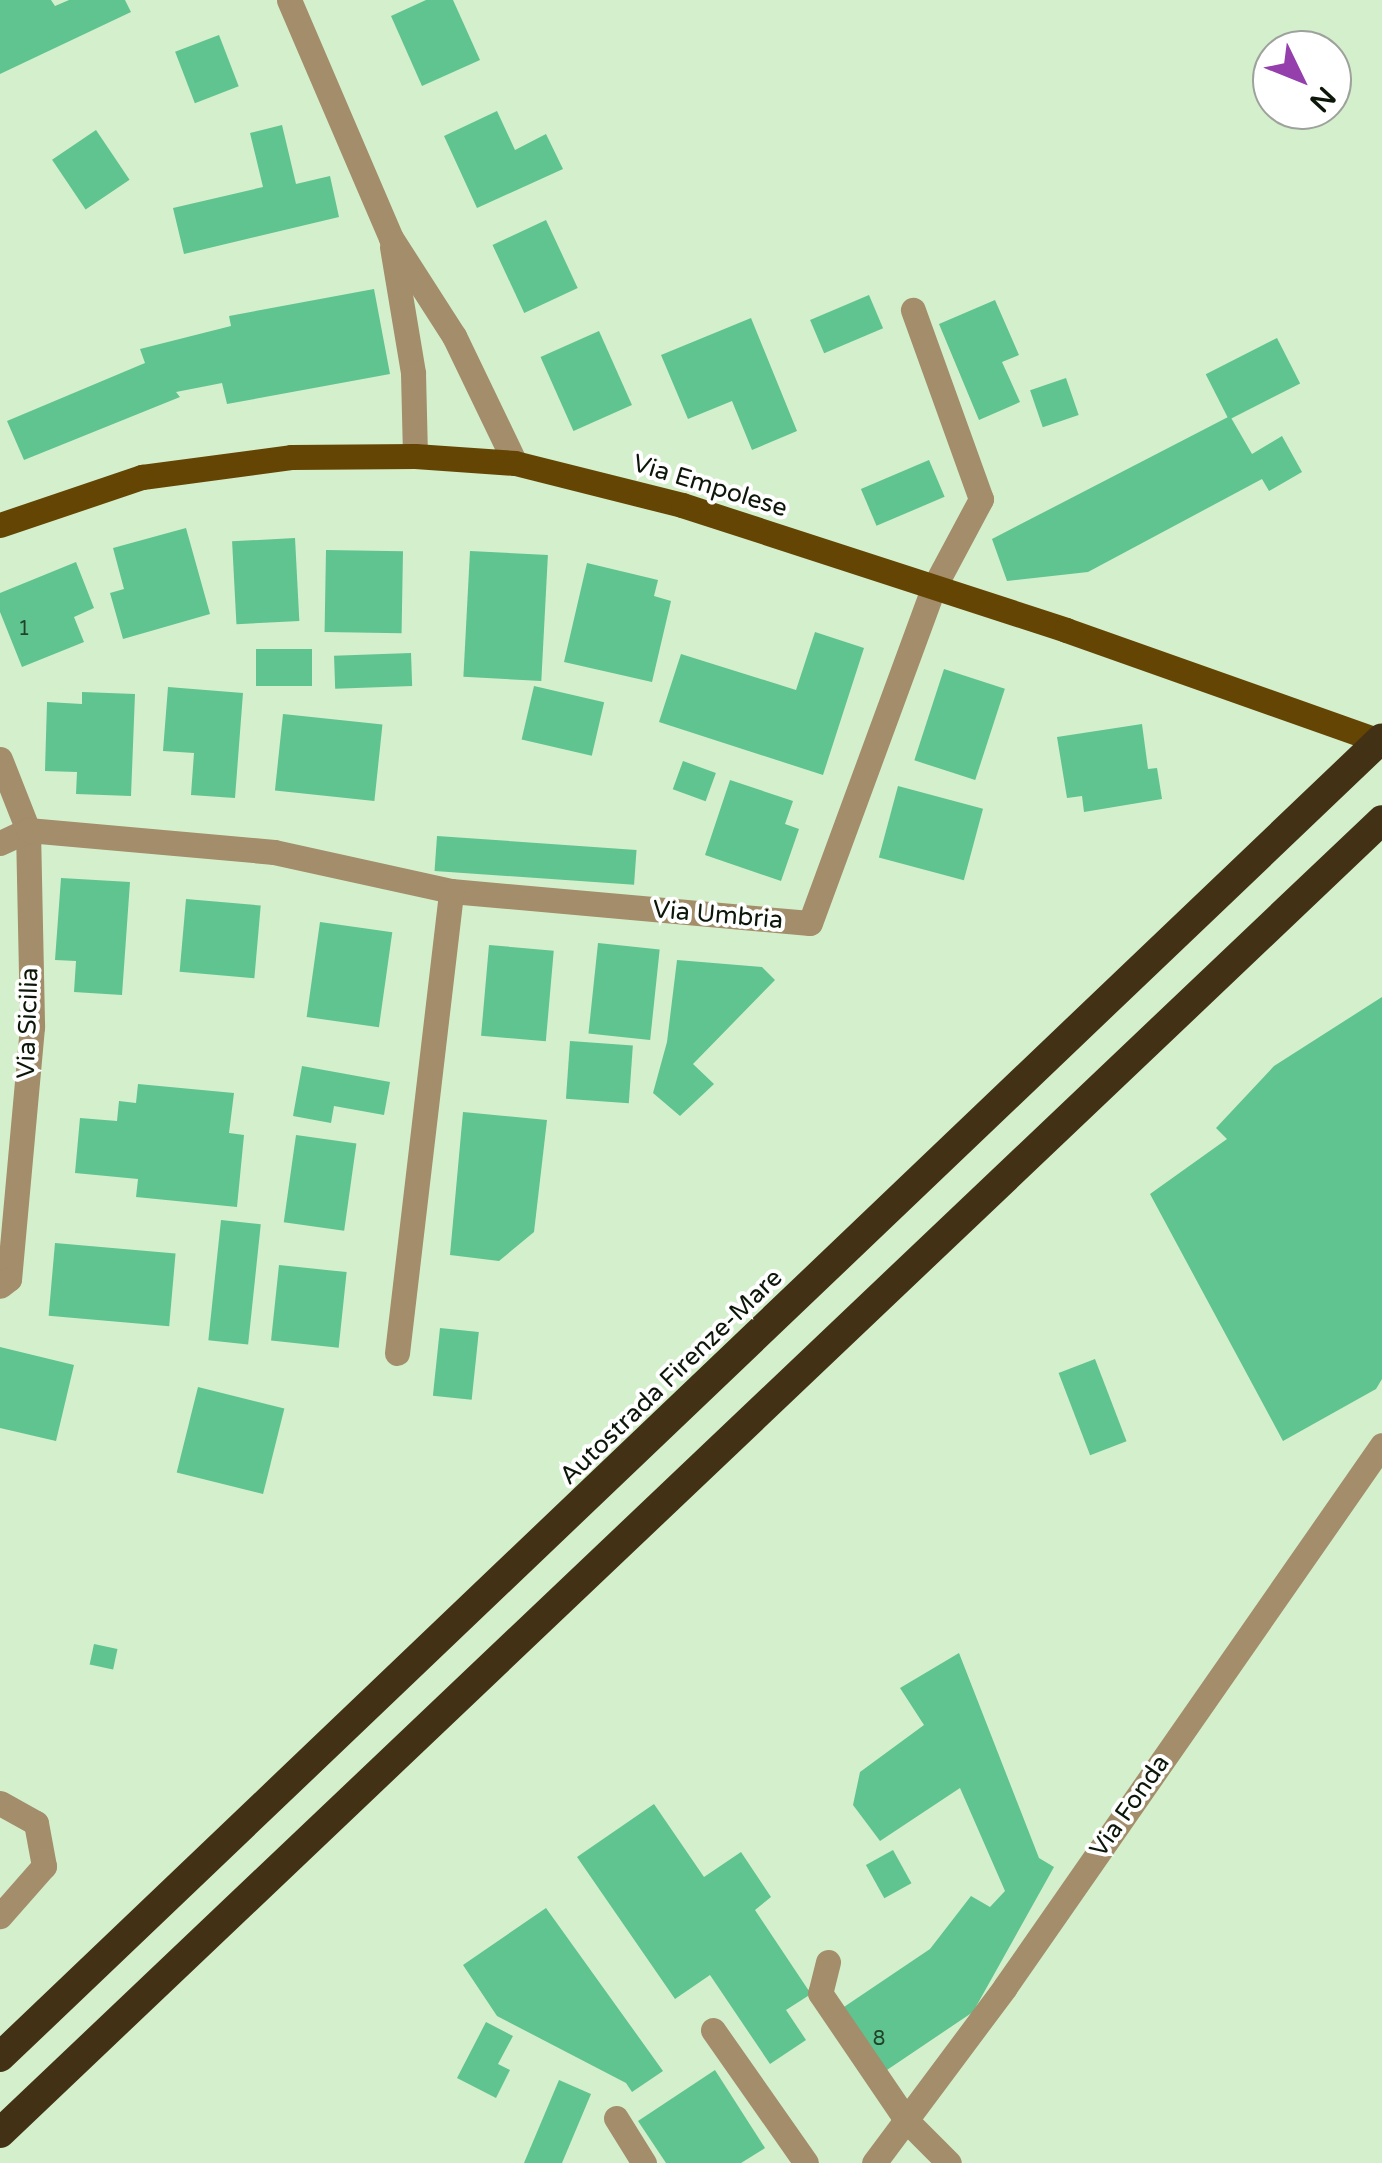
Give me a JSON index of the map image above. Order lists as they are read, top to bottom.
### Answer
{
  "streets": {
    "highway": ["Autostrada Firenze-Mare"],
    "main road": ["Via Empolese"],
    "street": ["Via Umbria", "Via Sicilia", "Via Fonda"]
  },
  "crossings": [
    ["Via Empolese", "Via Umbria"],
    ["Via Empolese", "Autostrada Firenze-Mare"],
    ["Via Umbria", "Via Sicilia"]
  ],
  "house_numbers": ["1", "8"],
  "north": "bottom right"
}
